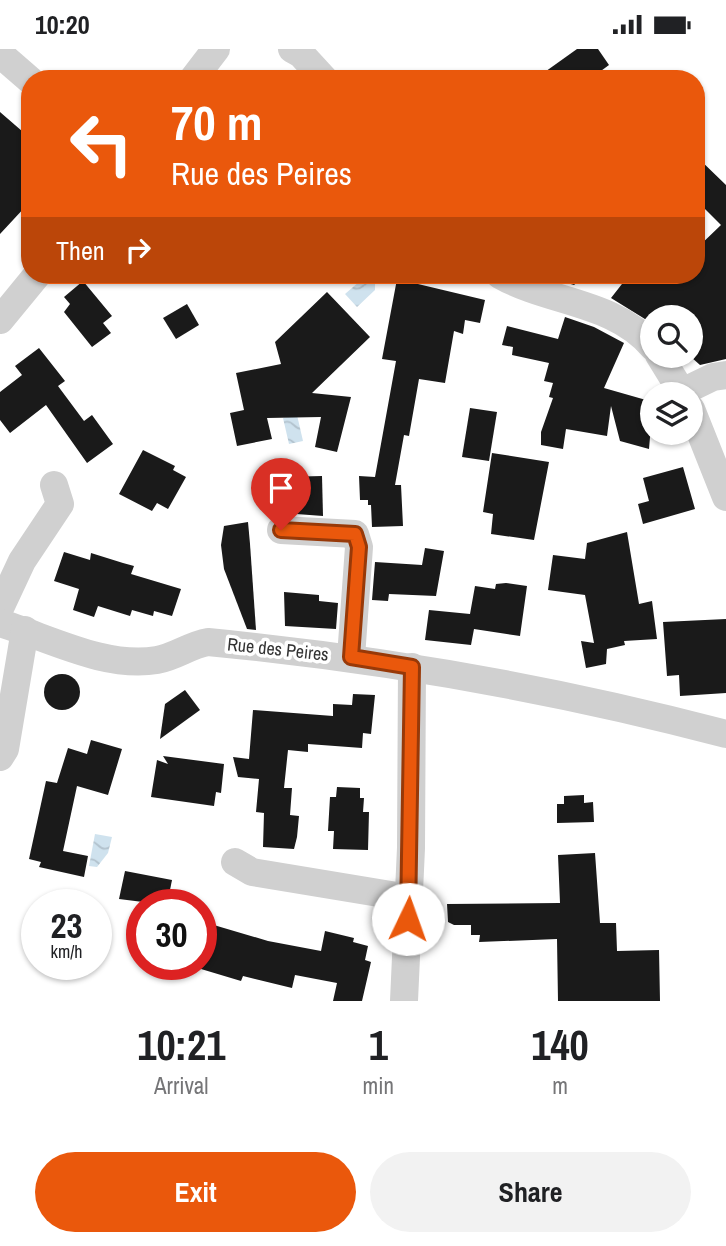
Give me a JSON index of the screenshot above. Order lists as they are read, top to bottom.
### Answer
{
  "streets": {
    "street": ["Rue des Peires"]
  },
  "page": {
    "status": "10:20",
    "turn": ["70 m", "Rue des Peires"],
    "then": "Then",
    "speed": "23 km/h",
    "limit": "30",
    "eta": [
      "10:21",
      "Arrival",
      "1",
      "min",
      "140",
      "m"
    ],
    "buttons": ["Exit", "Share"]
  }
}
